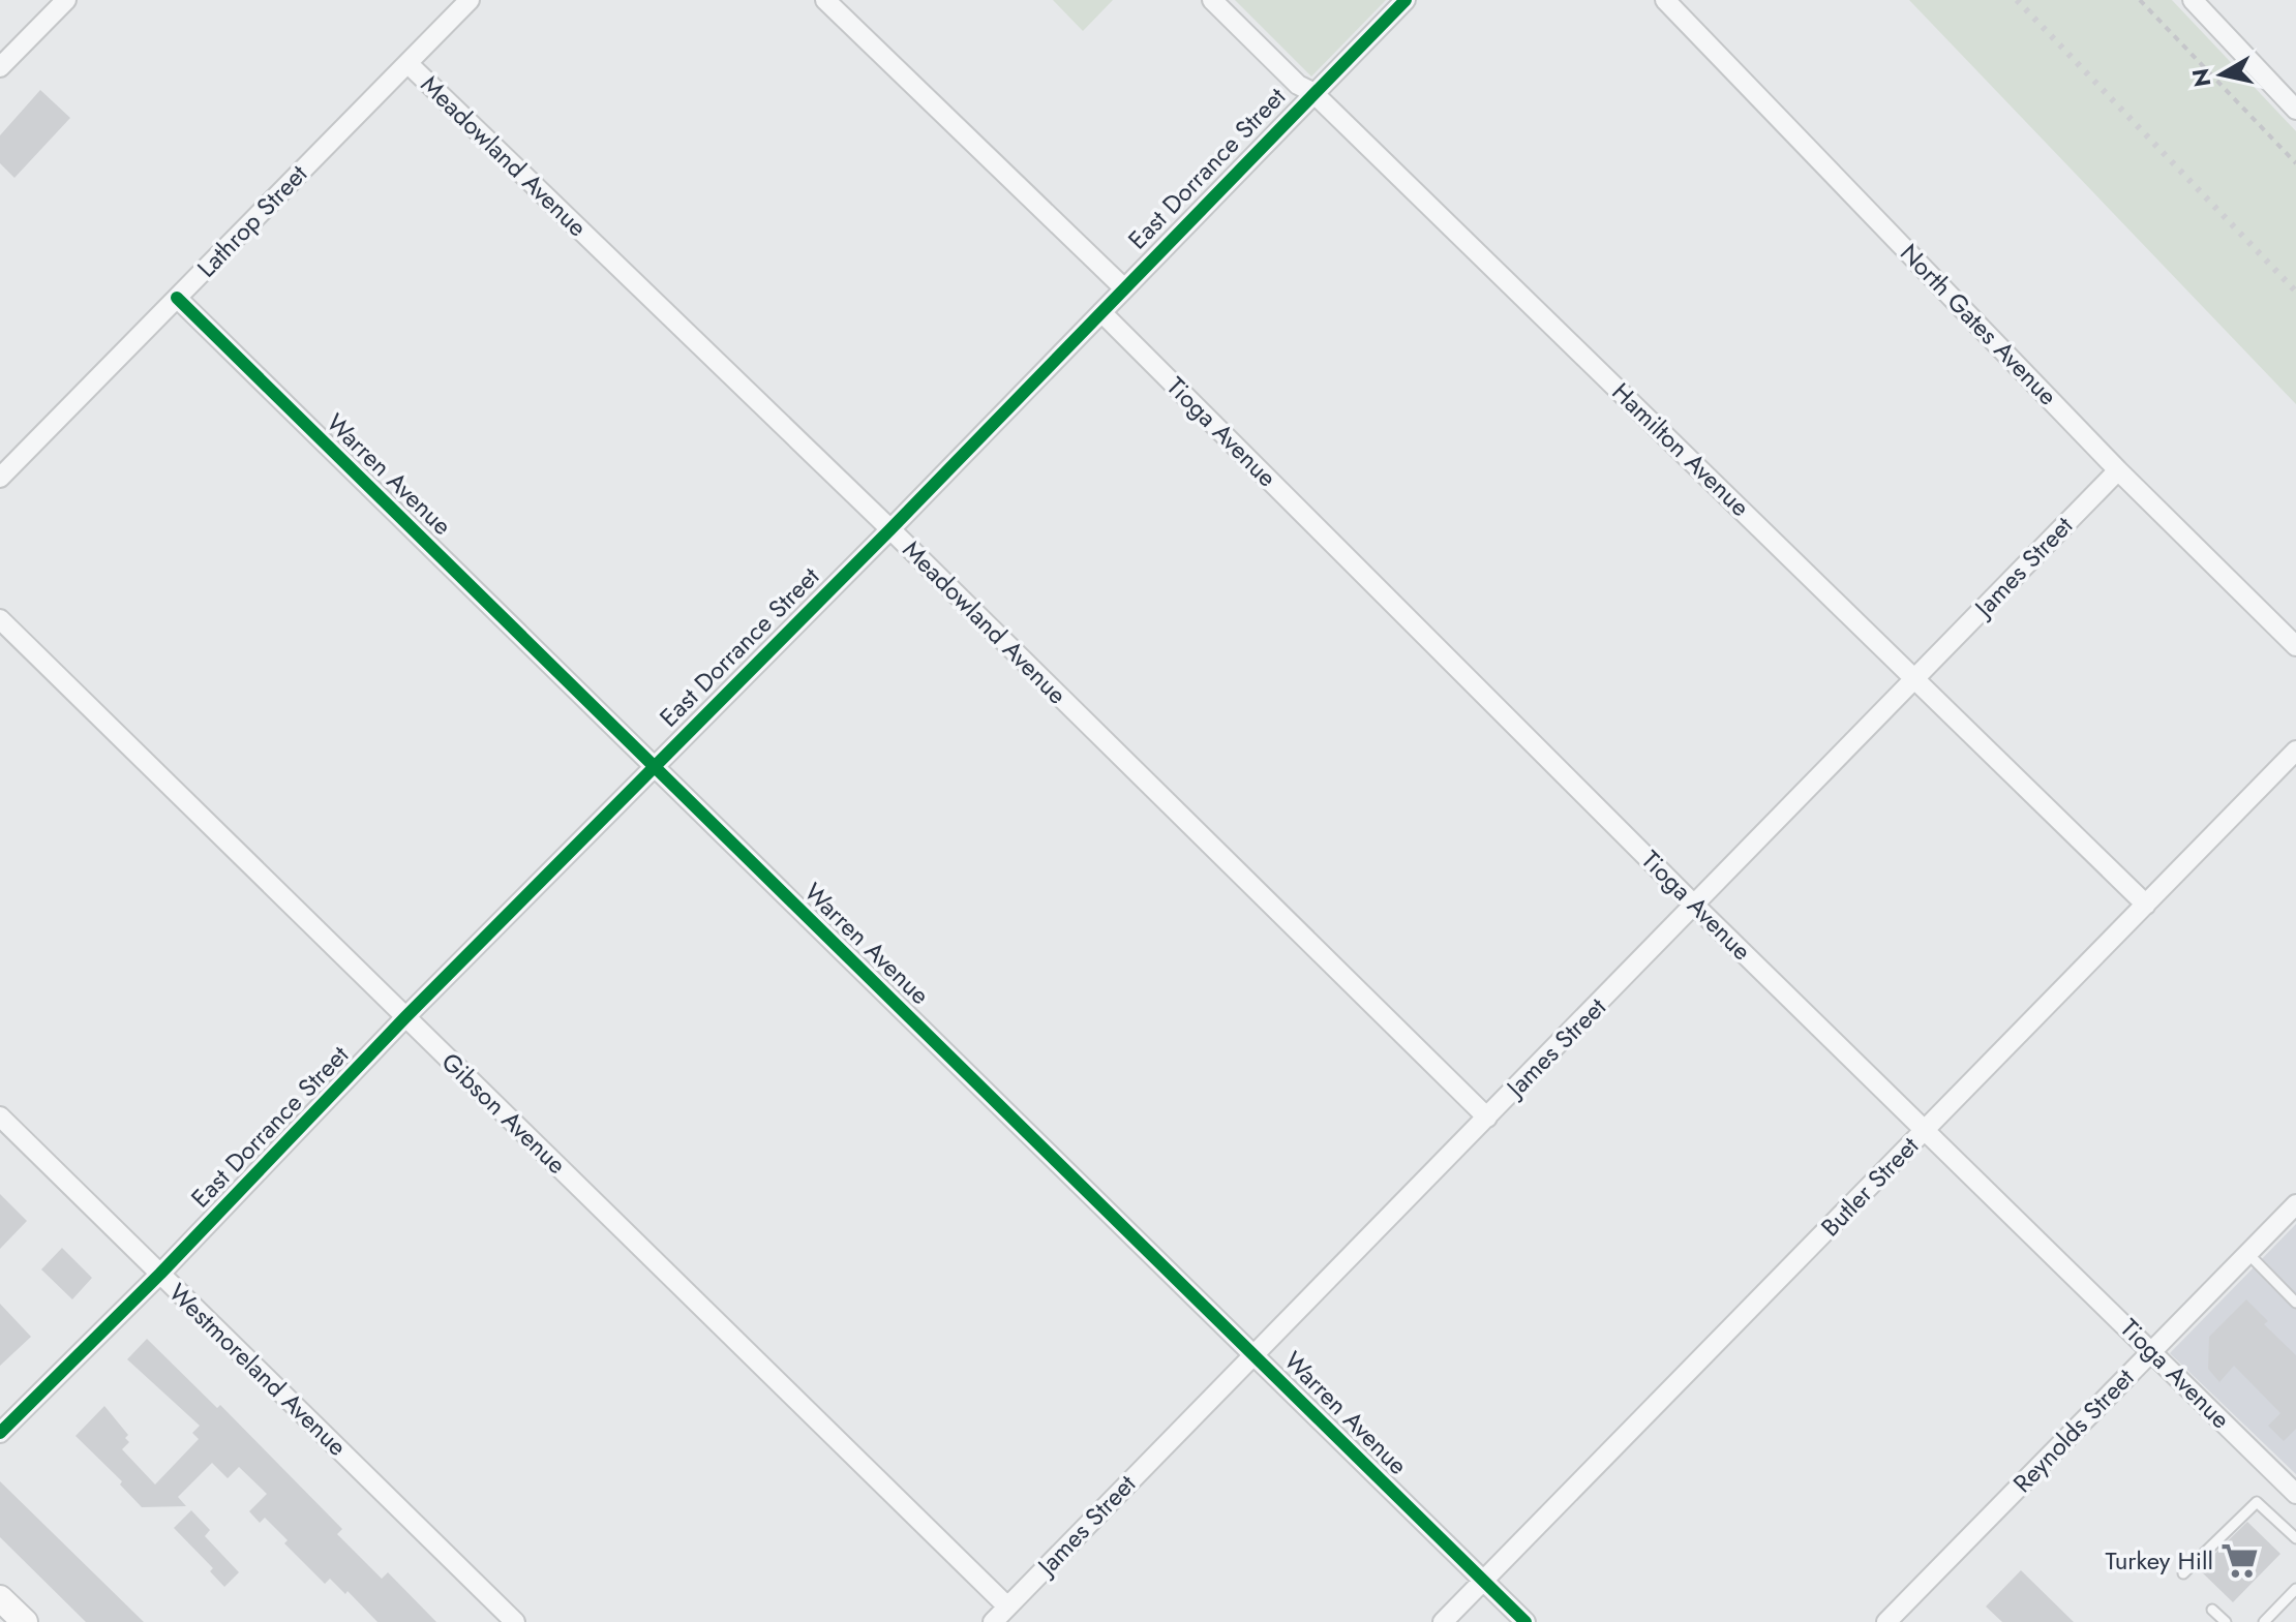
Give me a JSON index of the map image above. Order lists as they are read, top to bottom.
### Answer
{
  "streets": {
    "street": [
      "Meadowland Avenue",
      "East Dorrance Street",
      "Lathrop Street",
      "North Gates Avenue",
      "Tioga Avenue",
      "Hamilton Avenue",
      "Warren Avenue",
      "James Street",
      "Gibson Avenue",
      "Butler Street",
      "Westmoreland Avenue",
      "Reynolds Street"
    ]
  },
  "crossings": [
    ["Meadowland Avenue", "East Dorrance Street"],
    ["Meadowland Avenue", "Lathrop Street"],
    ["Meadowland Avenue", "James Street"],
    ["East Dorrance Street", "Tioga Avenue"],
    ["East Dorrance Street", "Hamilton Avenue"],
    ["East Dorrance Street", "Warren Avenue"],
    ["East Dorrance Street", "Gibson Avenue"],
    ["East Dorrance Street", "Westmoreland Avenue"],
    ["Lathrop Street", "Warren Avenue"],
    ["North Gates Avenue", "James Street"],
    ["Tioga Avenue", "James Street"],
    ["Tioga Avenue", "Butler Street"],
    ["Tioga Avenue", "Reynolds Street"],
    ["Hamilton Avenue", "James Street"],
    ["Hamilton Avenue", "Butler Street"],
    ["Warren Avenue", "James Street"],
    ["Warren Avenue", "Butler Street"],
    ["James Street", "Gibson Avenue"]
  ],
  "places": {
    "supermarket": ["Turkey Hill"]
  },
  "north": "left"
}
